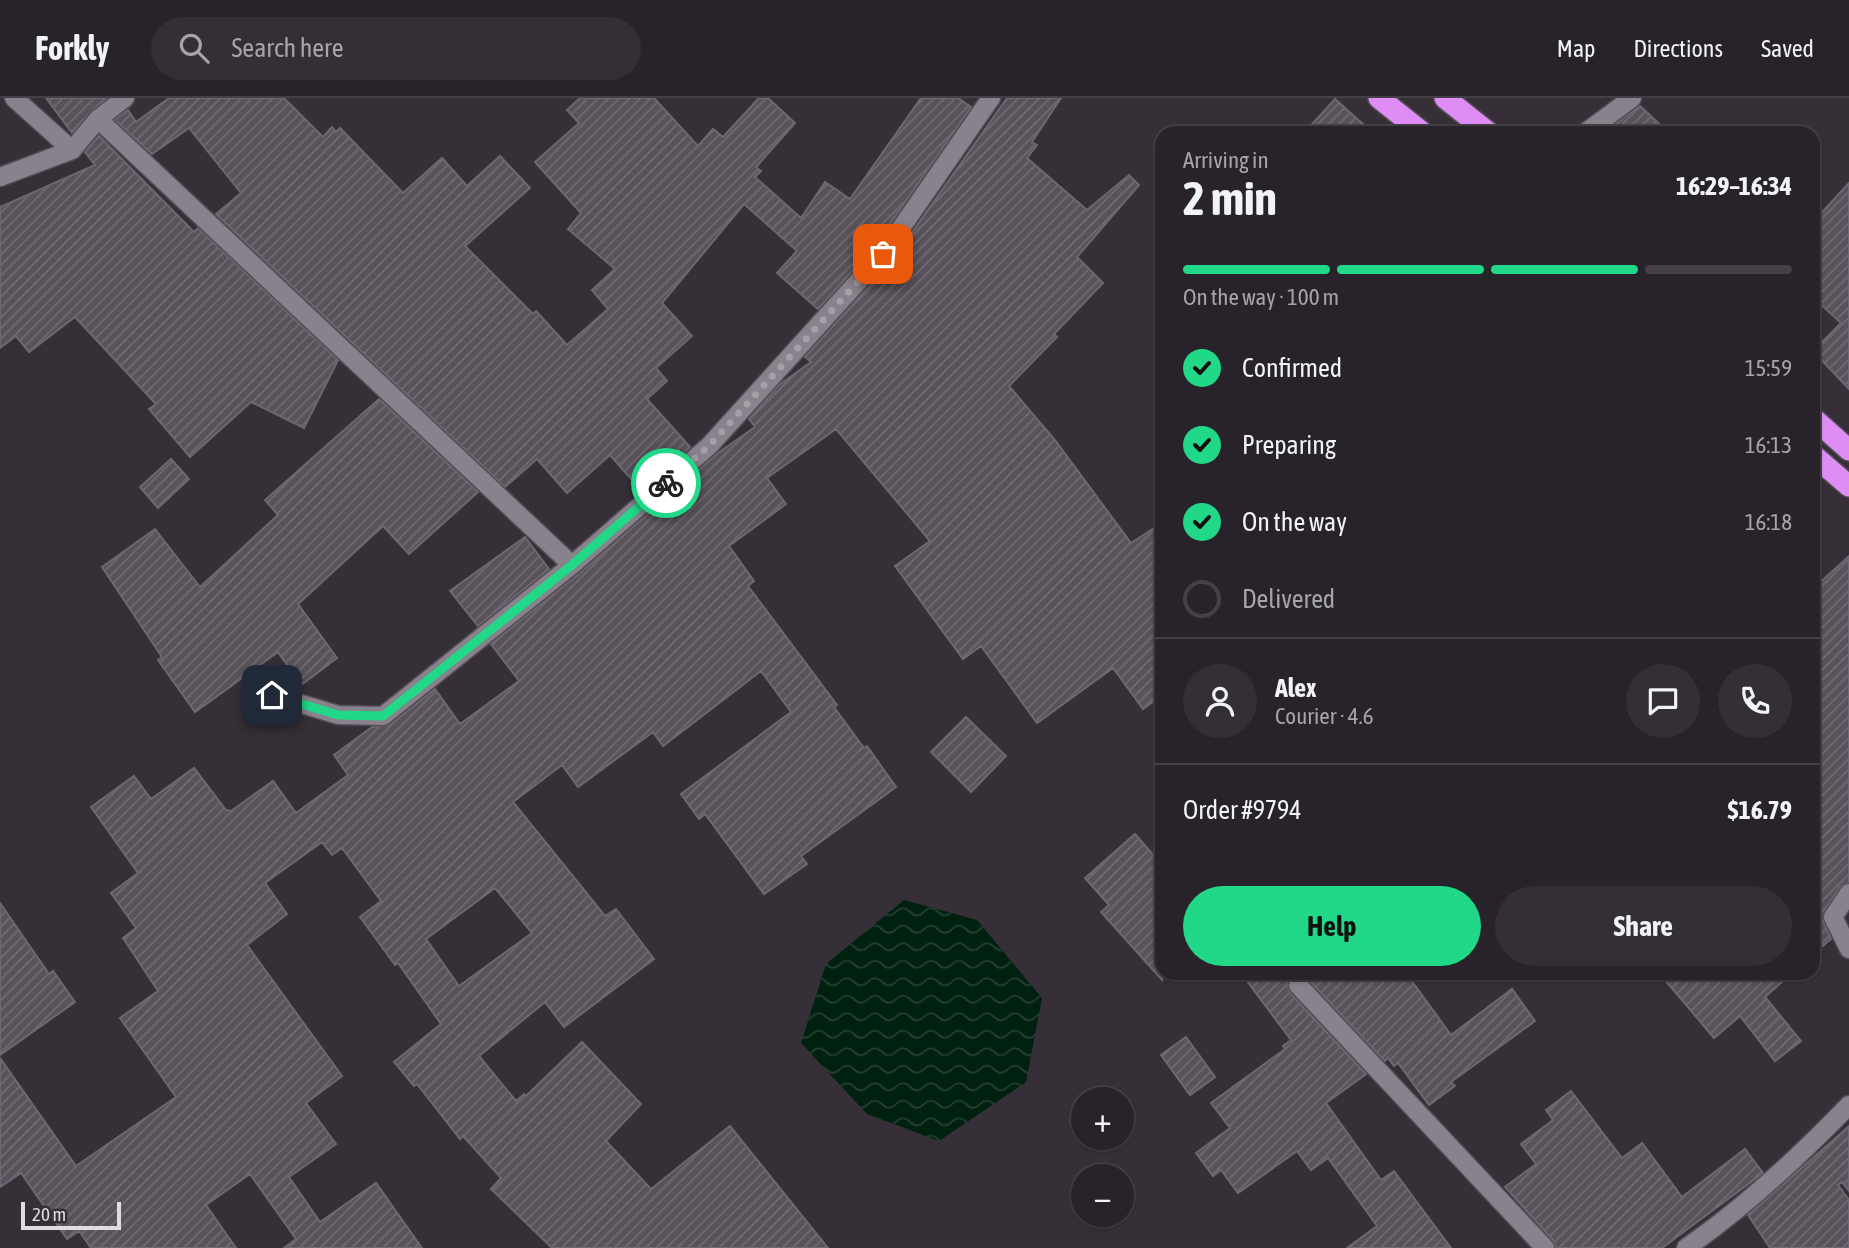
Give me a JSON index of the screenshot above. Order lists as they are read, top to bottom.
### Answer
{
  "scale_bar": "20 m",
  "page": {
    "header": "Forkly",
    "search": "Search here",
    "nav": ["Map", "Directions", "Saved"],
    "heading": ["2 min", "Arriving in", "16:29–16:34"],
    "panel": [
      "Alex",
      "Courier · 4.6",
      "Order #9794",
      "$16.79"
    ],
    "bar": "On the way · 100 m",
    "list": [
      ["Confirmed", "15:59"],
      ["Preparing", "16:13"],
      ["On the way", "16:18"],
      "Delivered"
    ],
    "buttons": ["Help", "Share"],
    "map_buttons": ["+", "−"],
    "scale": "20 m"
  }
}
